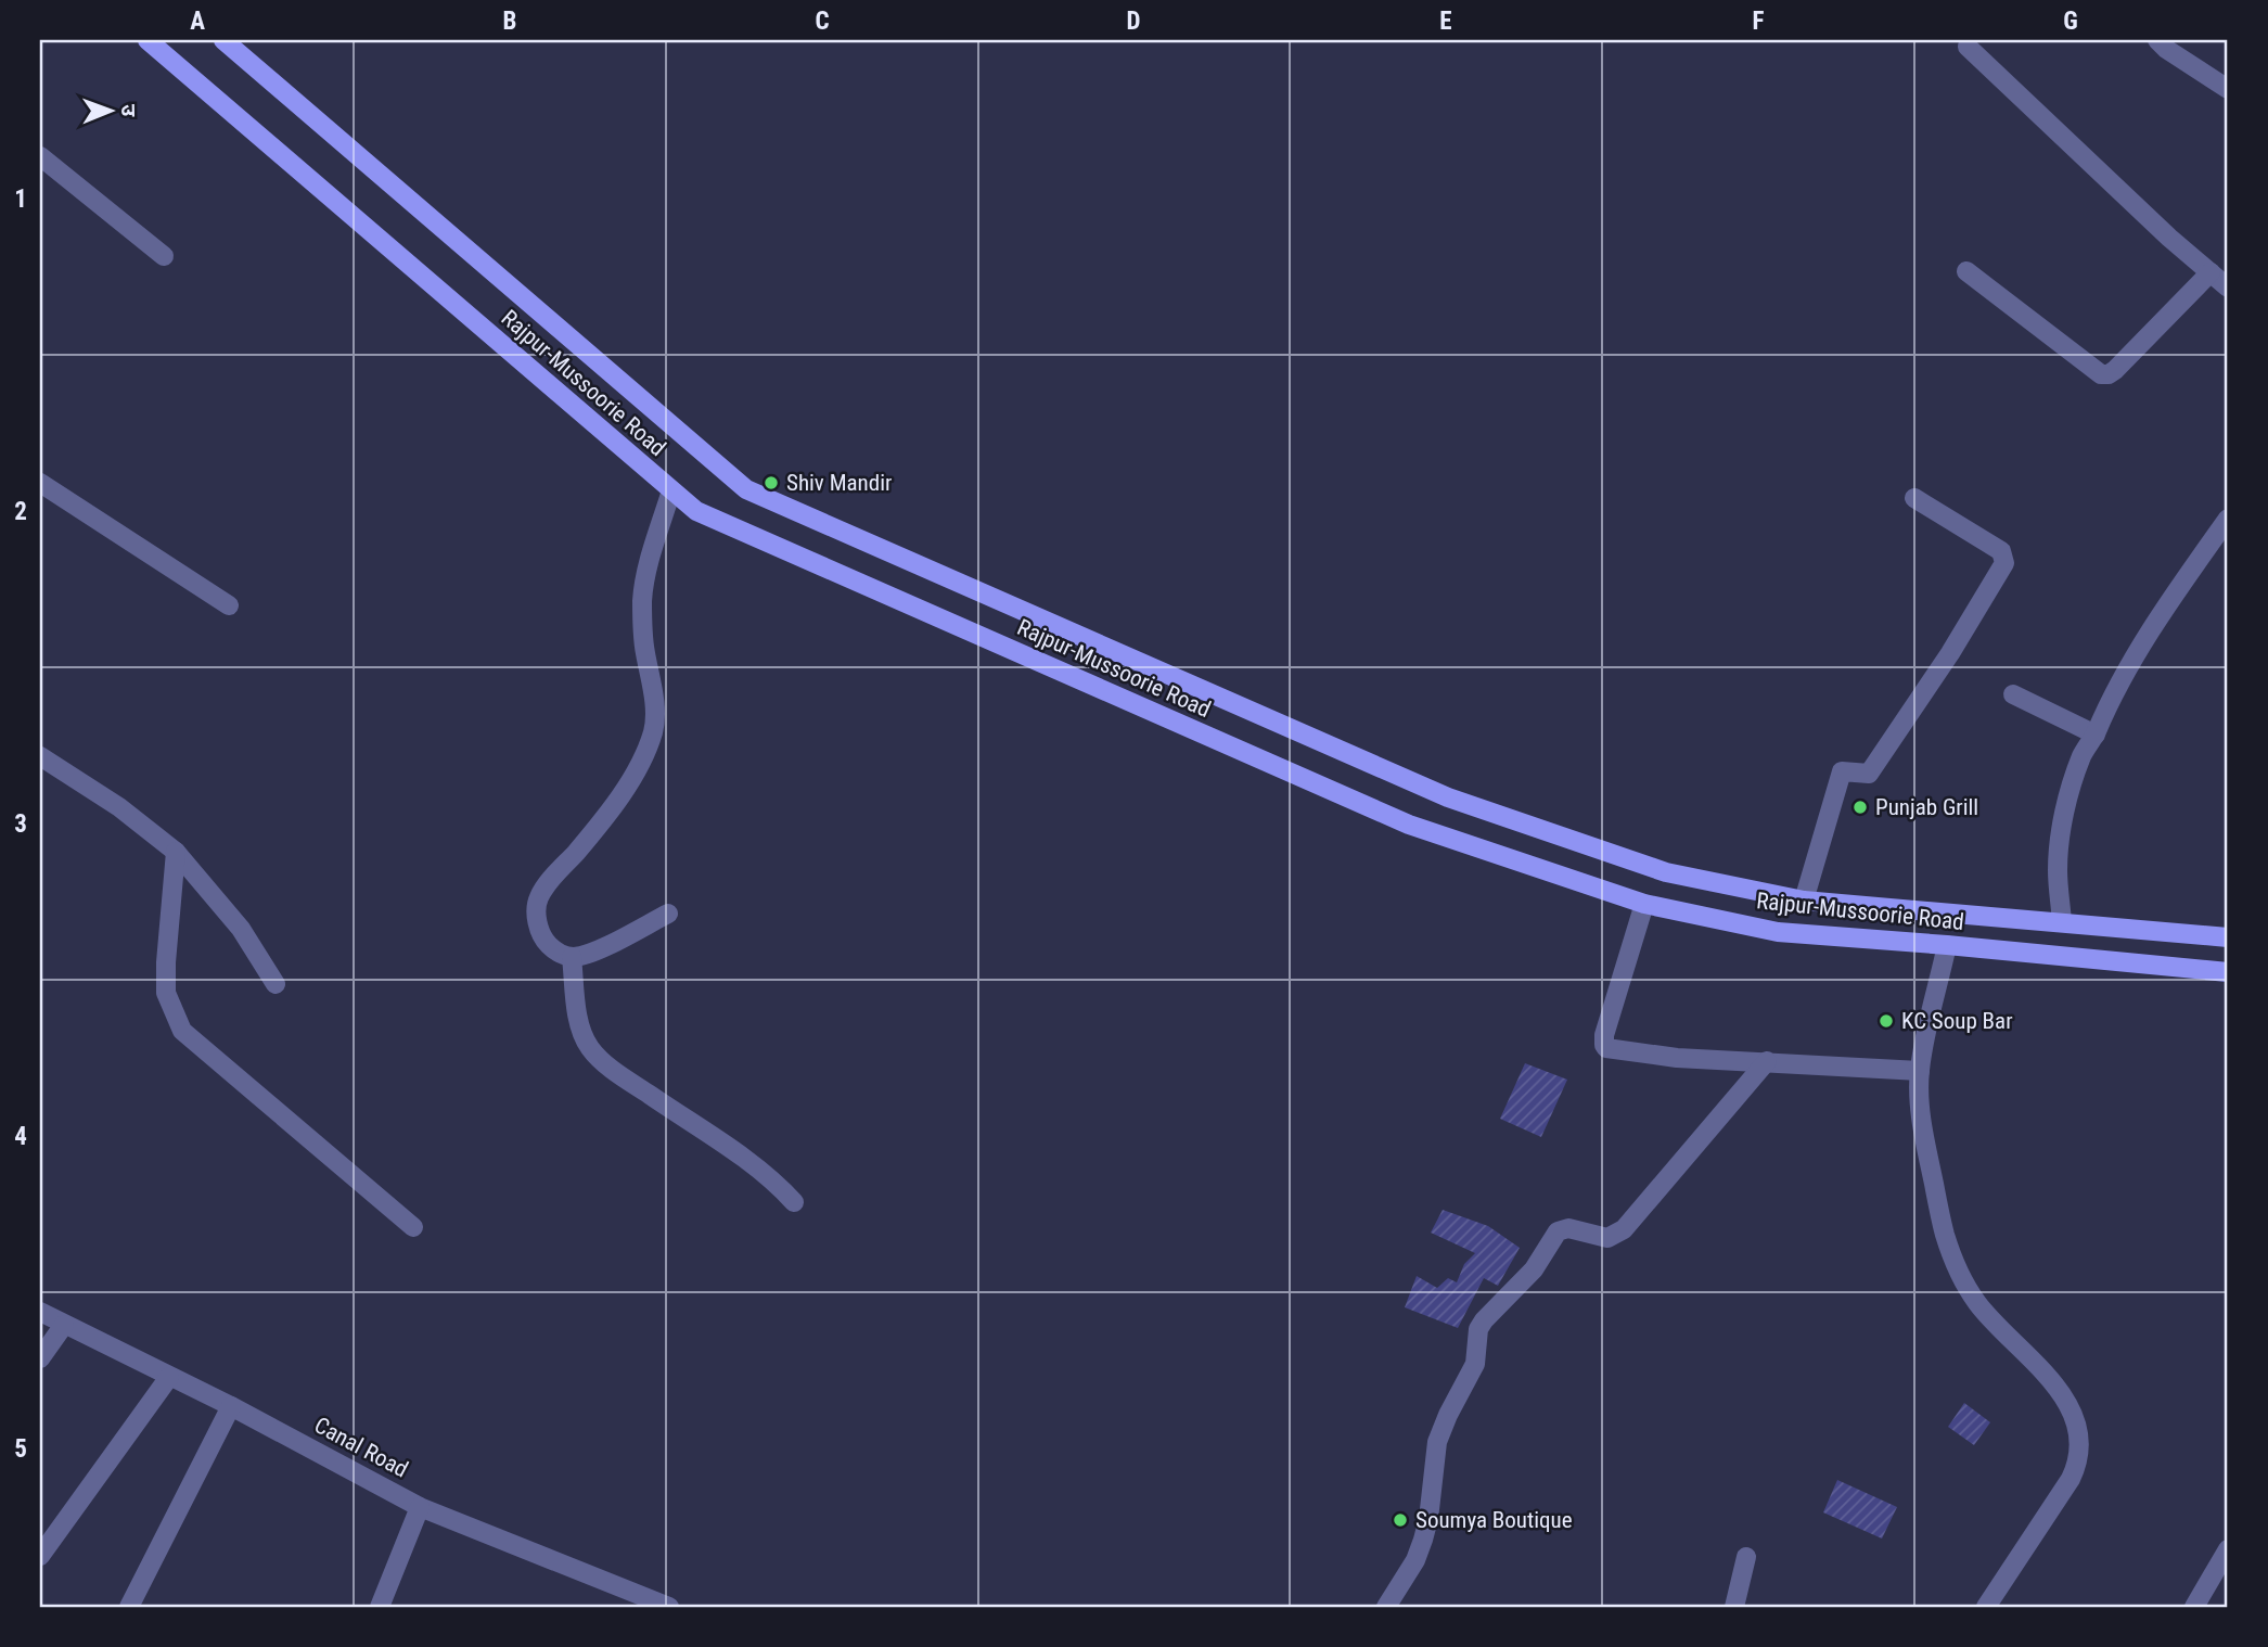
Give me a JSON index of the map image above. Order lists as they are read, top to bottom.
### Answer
{
  "streets": {
    "main road": ["Rajpur-Mussoorie Road"],
    "street": ["Canal Road"]
  },
  "places": [
    "Shiv Mandir",
    "Punjab Grill",
    "KC Soup Bar",
    "Soumya Boutique"
  ],
  "north": "right",
  "grid": {
    "columns": [
      "A",
      "B",
      "C",
      "D",
      "E",
      "F",
      "G"
    ],
    "rows": [
      "1",
      "2",
      "3",
      "4",
      "5"
    ]
  }
}
